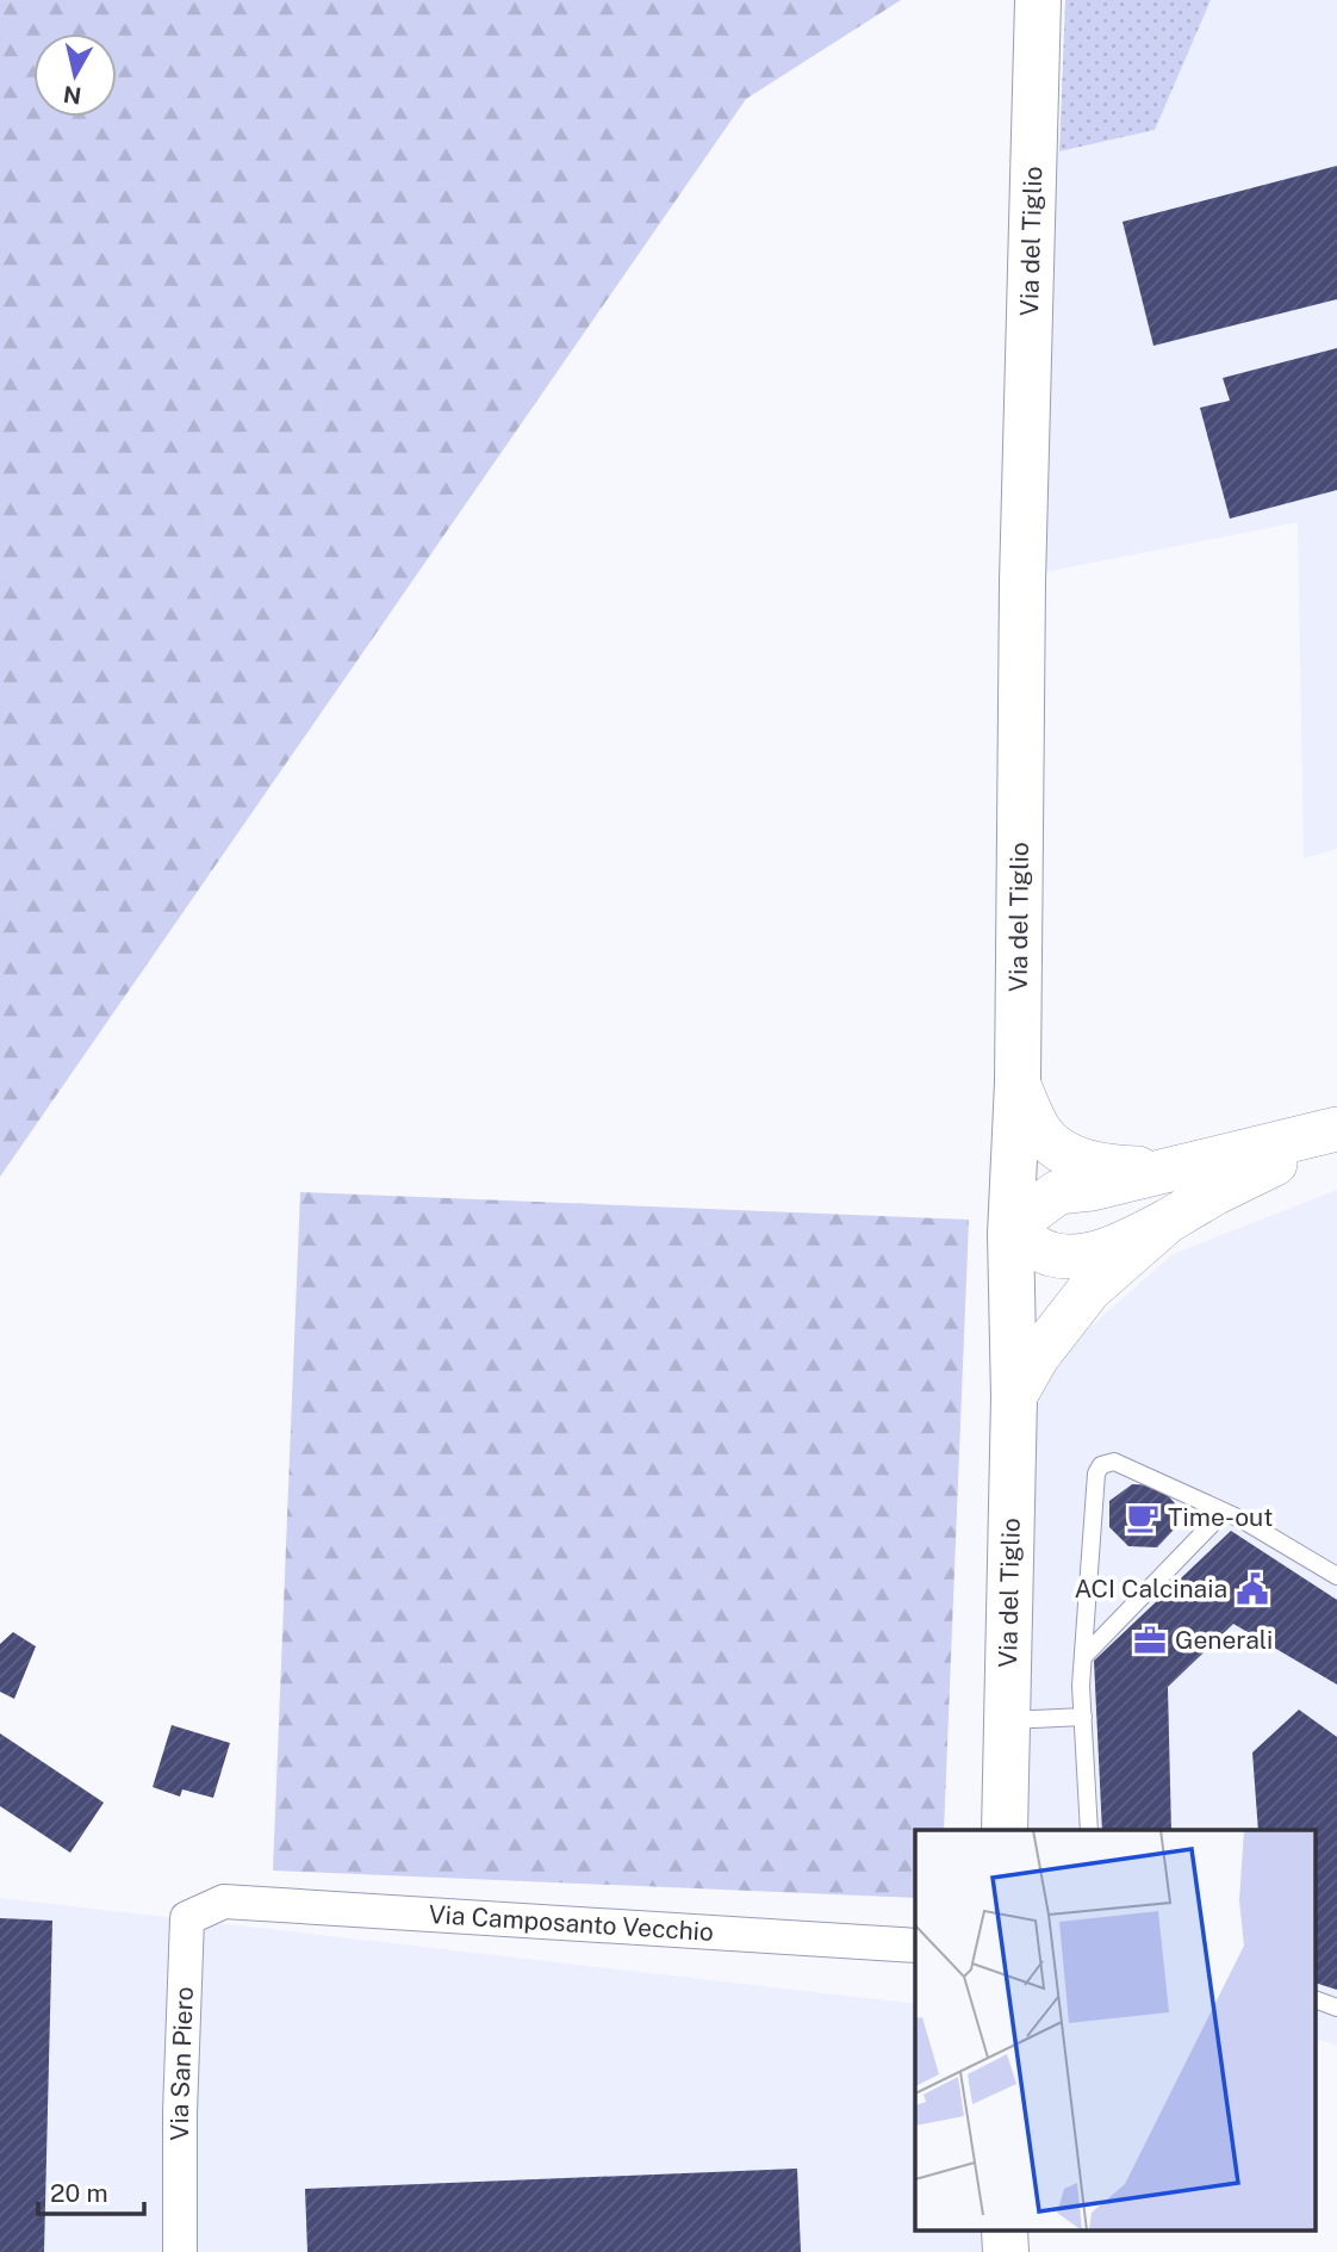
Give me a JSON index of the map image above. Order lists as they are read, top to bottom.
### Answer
{
  "streets": {
    "main road": ["Via del Tiglio"],
    "street": ["Via Camposanto Vecchio", "Via San Piero"]
  },
  "crossings": [
    ["Via Camposanto Vecchio", "Via San Piero"]
  ],
  "places": {
    "cafe": ["Time-out"],
    "public building": ["ACI Calcinaia"],
    "office": ["Generali"]
  },
  "scale_bar": "20 m",
  "north": "bottom"
}
